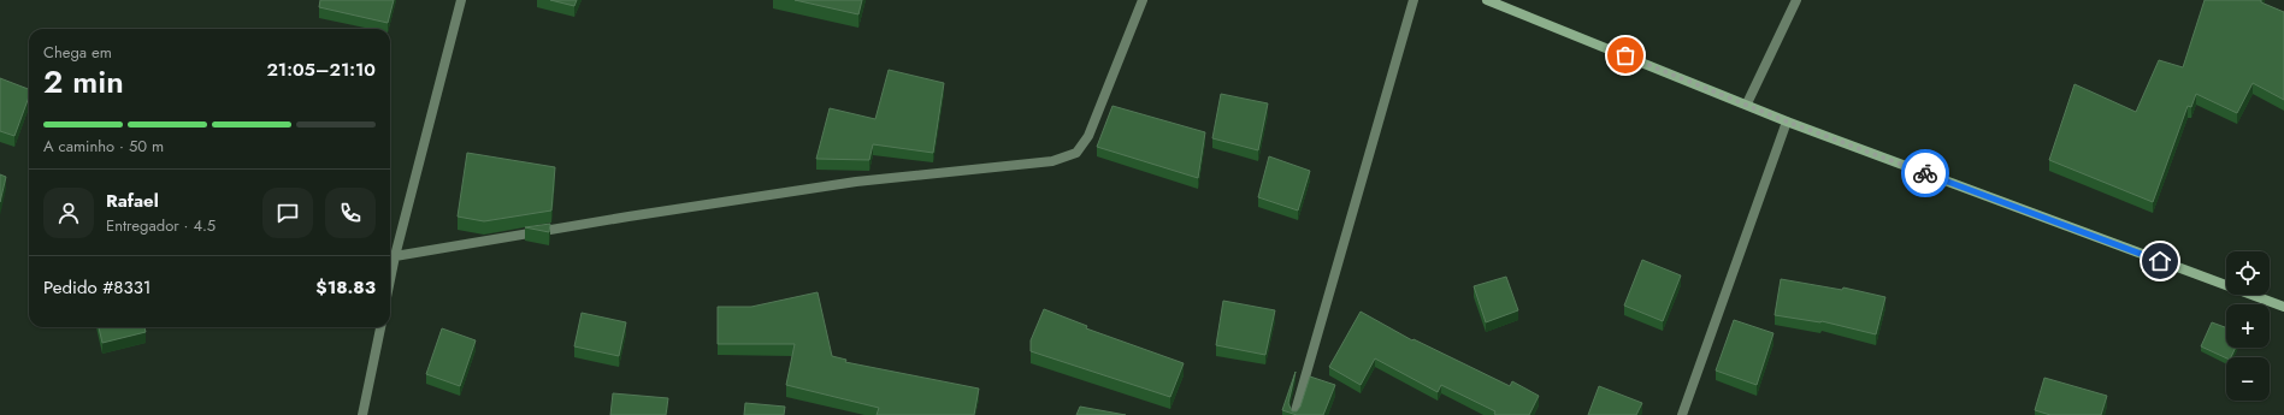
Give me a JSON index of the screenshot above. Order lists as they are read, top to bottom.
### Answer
{
  "page": {
    "heading": ["2 min", "Chega em", "21:05–21:10"],
    "panel": [
      "Rafael",
      "Entregador · 4.5",
      "Pedido #8331",
      "$18.83"
    ],
    "bar": "A caminho · 50 m",
    "map_buttons": ["+", "−"]
  }
}
